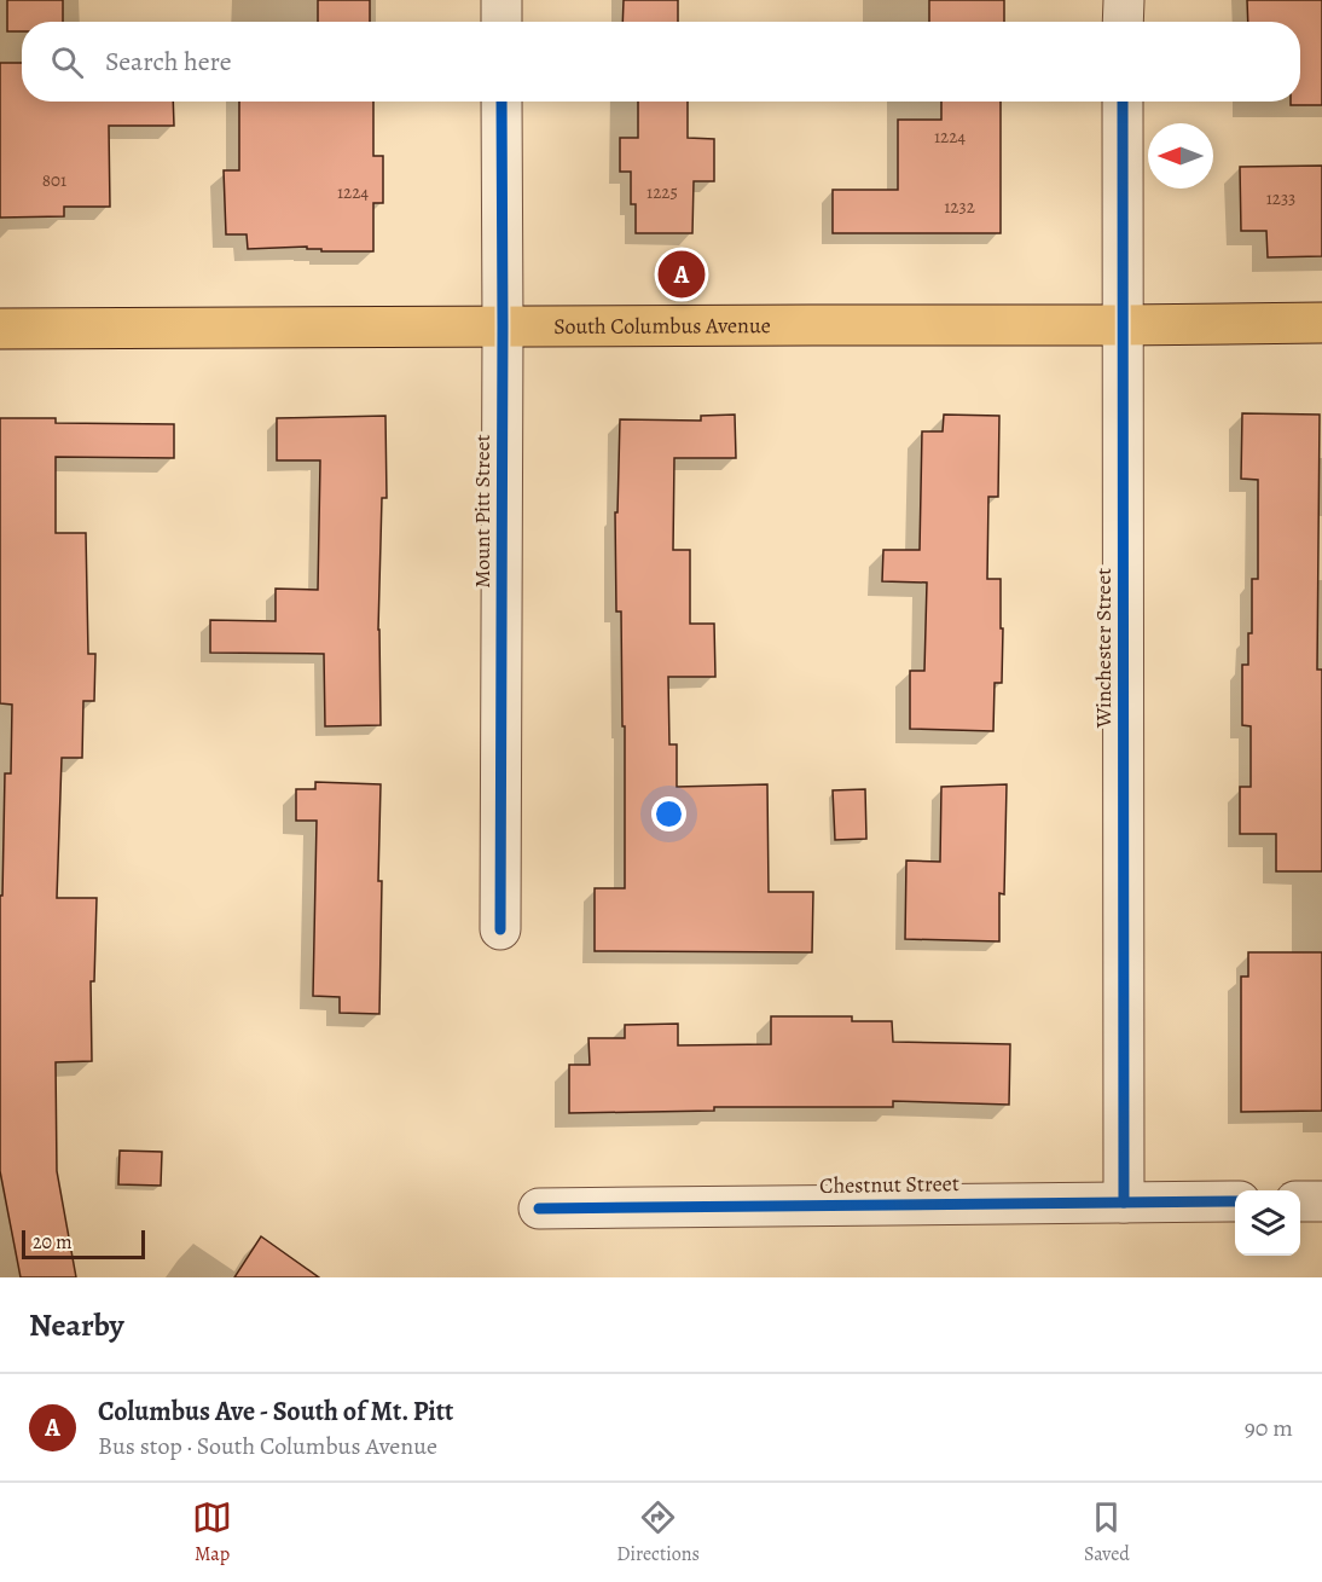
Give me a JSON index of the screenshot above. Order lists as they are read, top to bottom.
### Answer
{
  "streets": {
    "main road": ["South Columbus Avenue"],
    "street": ["Mount Pitt Street", "Winchester Street", "Chestnut Street"]
  },
  "crossings": [
    ["South Columbus Avenue", "Mount Pitt Street"],
    ["South Columbus Avenue", "Winchester Street"],
    ["Winchester Street", "Chestnut Street"]
  ],
  "house_numbers": [
    "1224",
    "801",
    "1224",
    "1225",
    "1233",
    "1232"
  ],
  "scale_bar": "20 m",
  "north": "left",
  "page": {
    "search": "Search here",
    "pins": "A",
    "scale": "20 m",
    "heading": "Nearby",
    "list": [
      {
        "mark": "A",
        "name": "Columbus Ave - South of Mt. Pitt",
        "note": "Bus stop · South Columbus Avenue",
        "value": "90 m"
      }
    ],
    "nav": ["Map", "Directions", "Saved"]
  }
}
